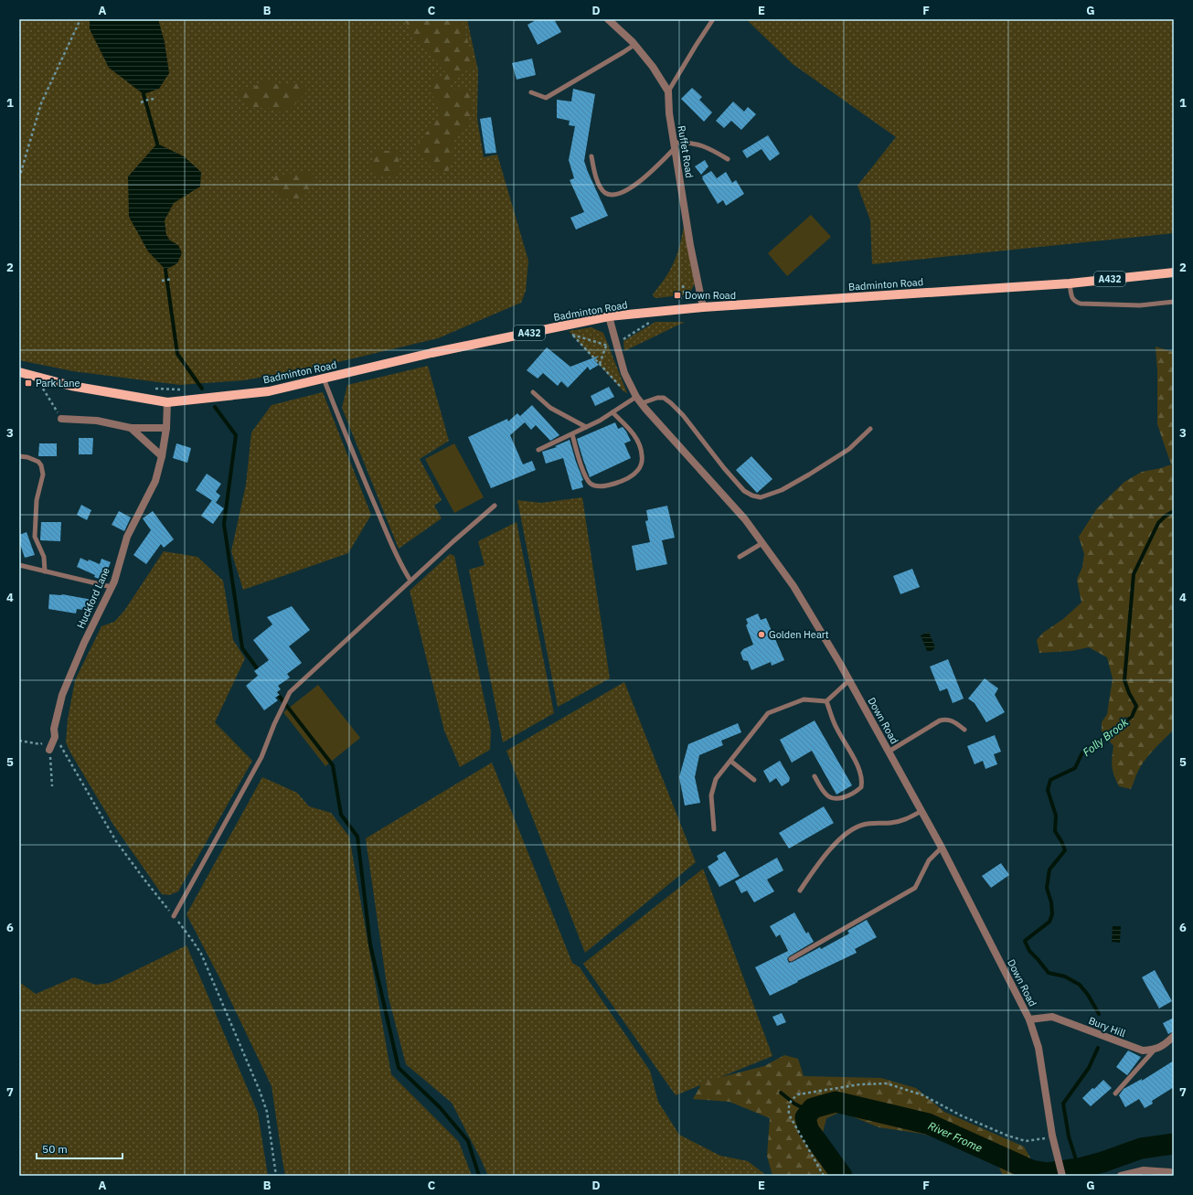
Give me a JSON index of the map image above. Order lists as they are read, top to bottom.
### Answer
{
  "streets": {
    "main road": ["A432", "Badminton Road"],
    "street": [
      "Ruffet Road",
      "Huckford Lane",
      "Down Road",
      "Bury Hill"
    ]
  },
  "crossings": [
    ["Ruffet Road", "Badminton Road"],
    ["Badminton Road", "Huckford Lane"],
    ["Badminton Road", "Down Road"],
    ["Down Road", "Bury Hill"]
  ],
  "water": ["Folly Brook", "River Frome"],
  "places": {
    "transit": ["Down Road", "Park Lane"],
    "other": ["Golden Heart"]
  },
  "scale_bar": "50 m",
  "grid": {
    "columns": [
      "A",
      "B",
      "C",
      "D",
      "E",
      "F",
      "G"
    ],
    "rows": [
      "1",
      "2",
      "3",
      "4",
      "5",
      "6",
      "7"
    ]
  }
}
